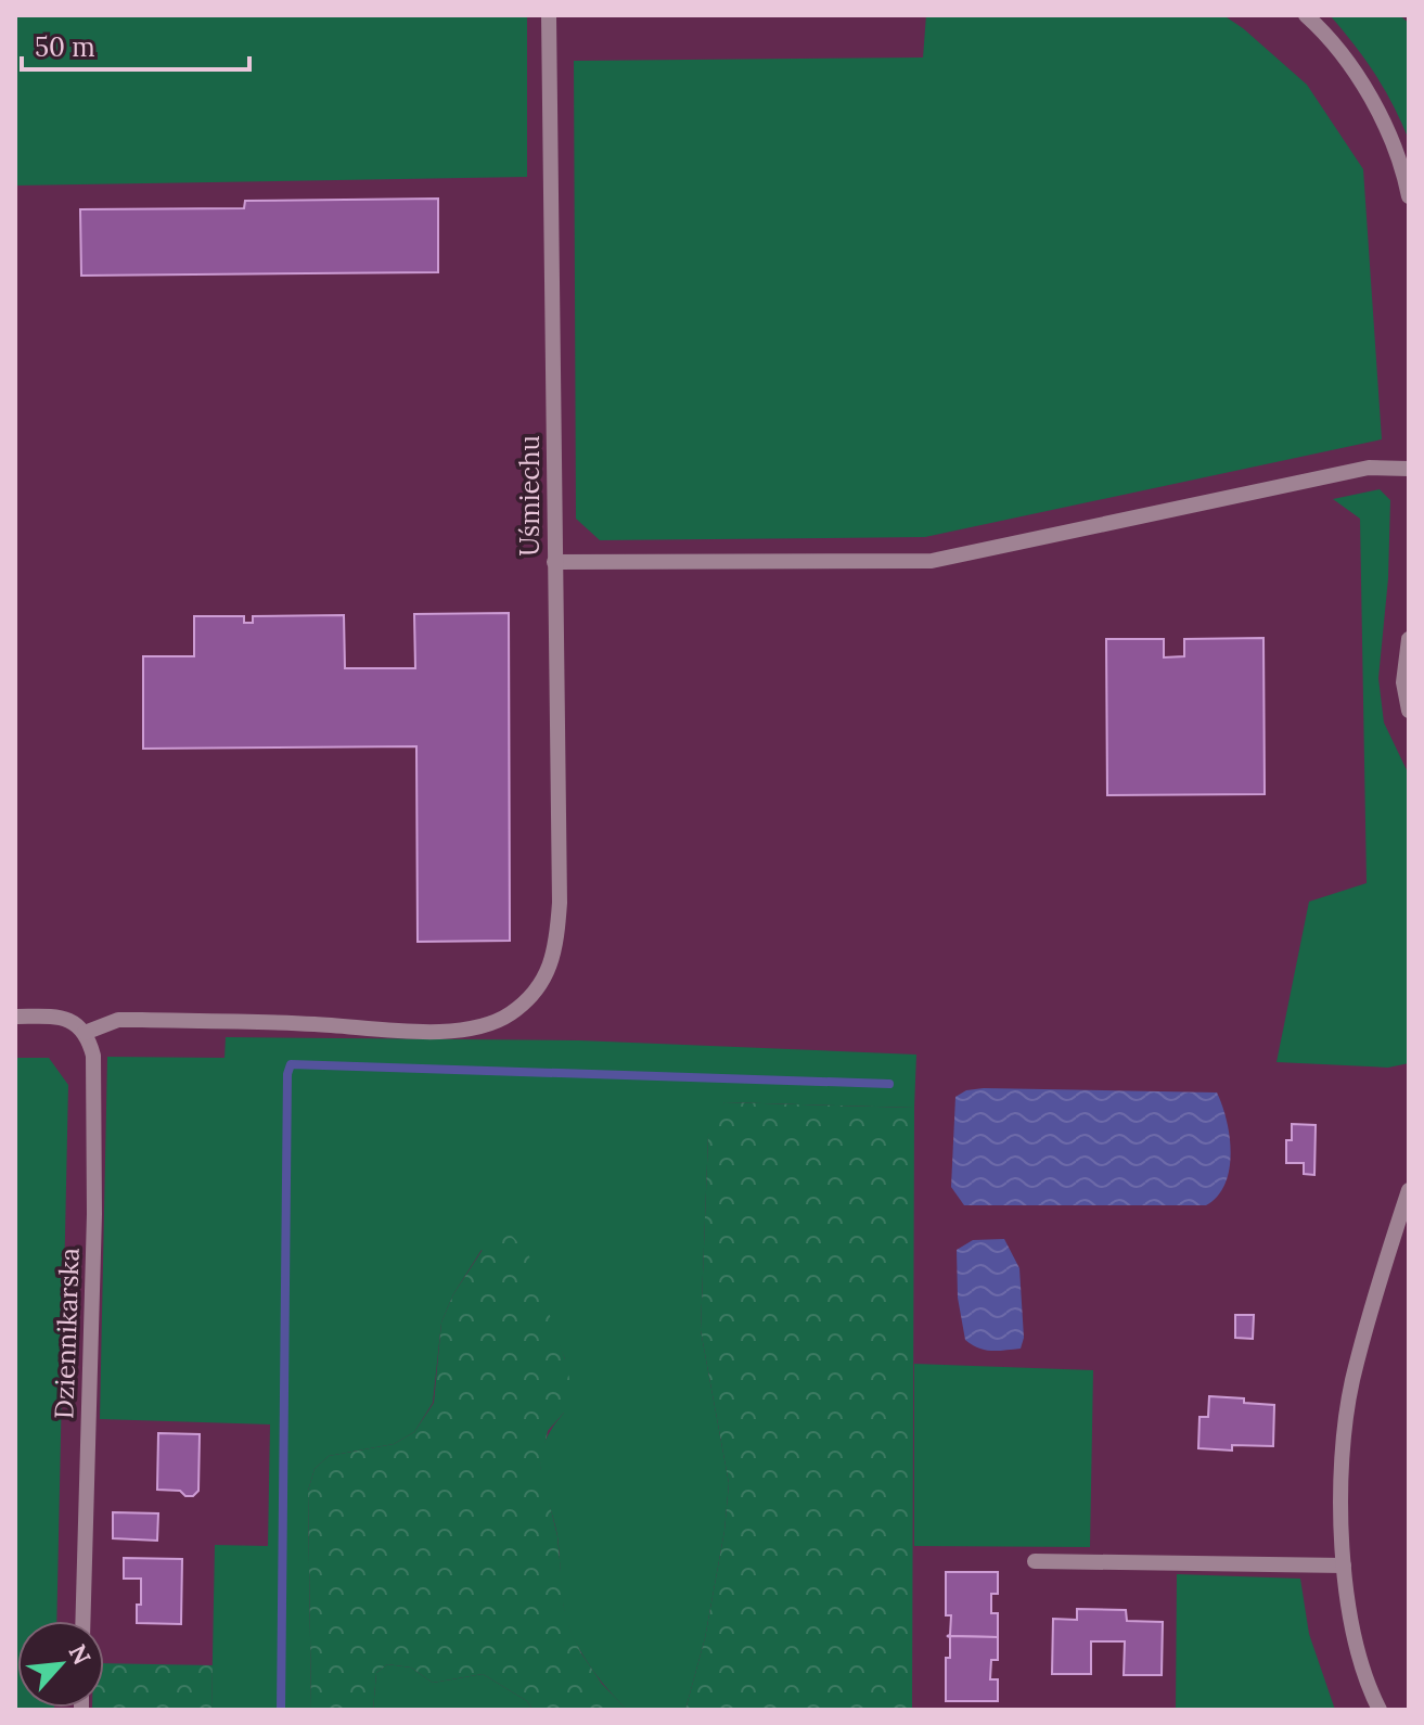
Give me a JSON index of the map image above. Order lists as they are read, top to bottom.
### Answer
{
  "streets": {
    "street": ["Uśmiechu", "Dziennikarska"]
  },
  "crossings": [
    ["Uśmiechu", "Dziennikarska"]
  ],
  "scale_bar": "50 m",
  "north": "top right"
}
